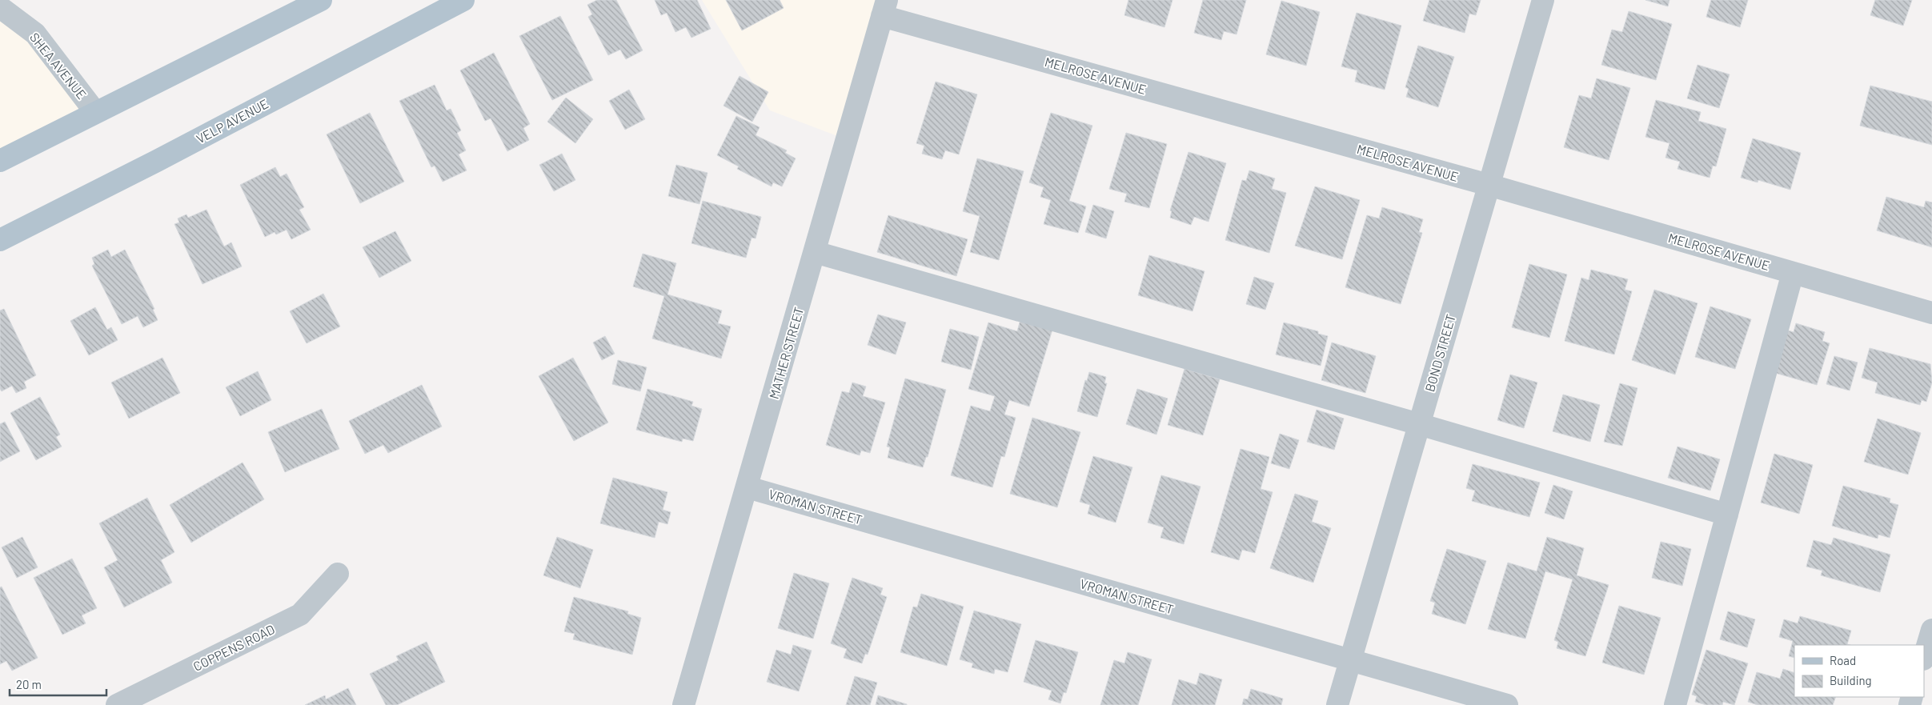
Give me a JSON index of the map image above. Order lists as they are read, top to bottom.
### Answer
{
  "streets": {
    "main road": ["VELP AVENUE"],
    "street": [
      "SHEA AVENUE",
      "MELROSE AVENUE",
      "MATHER STREET",
      "BOND STREET",
      "VROMAN STREET",
      "COPPENS ROAD"
    ]
  },
  "crossings": [
    ["MELROSE AVENUE", "MATHER STREET"],
    ["MELROSE AVENUE", "BOND STREET"],
    ["MATHER STREET", "VROMAN STREET"],
    ["BOND STREET", "VROMAN STREET"]
  ],
  "legend": ["Road", "Building"],
  "scale_bar": "20 m"
}
